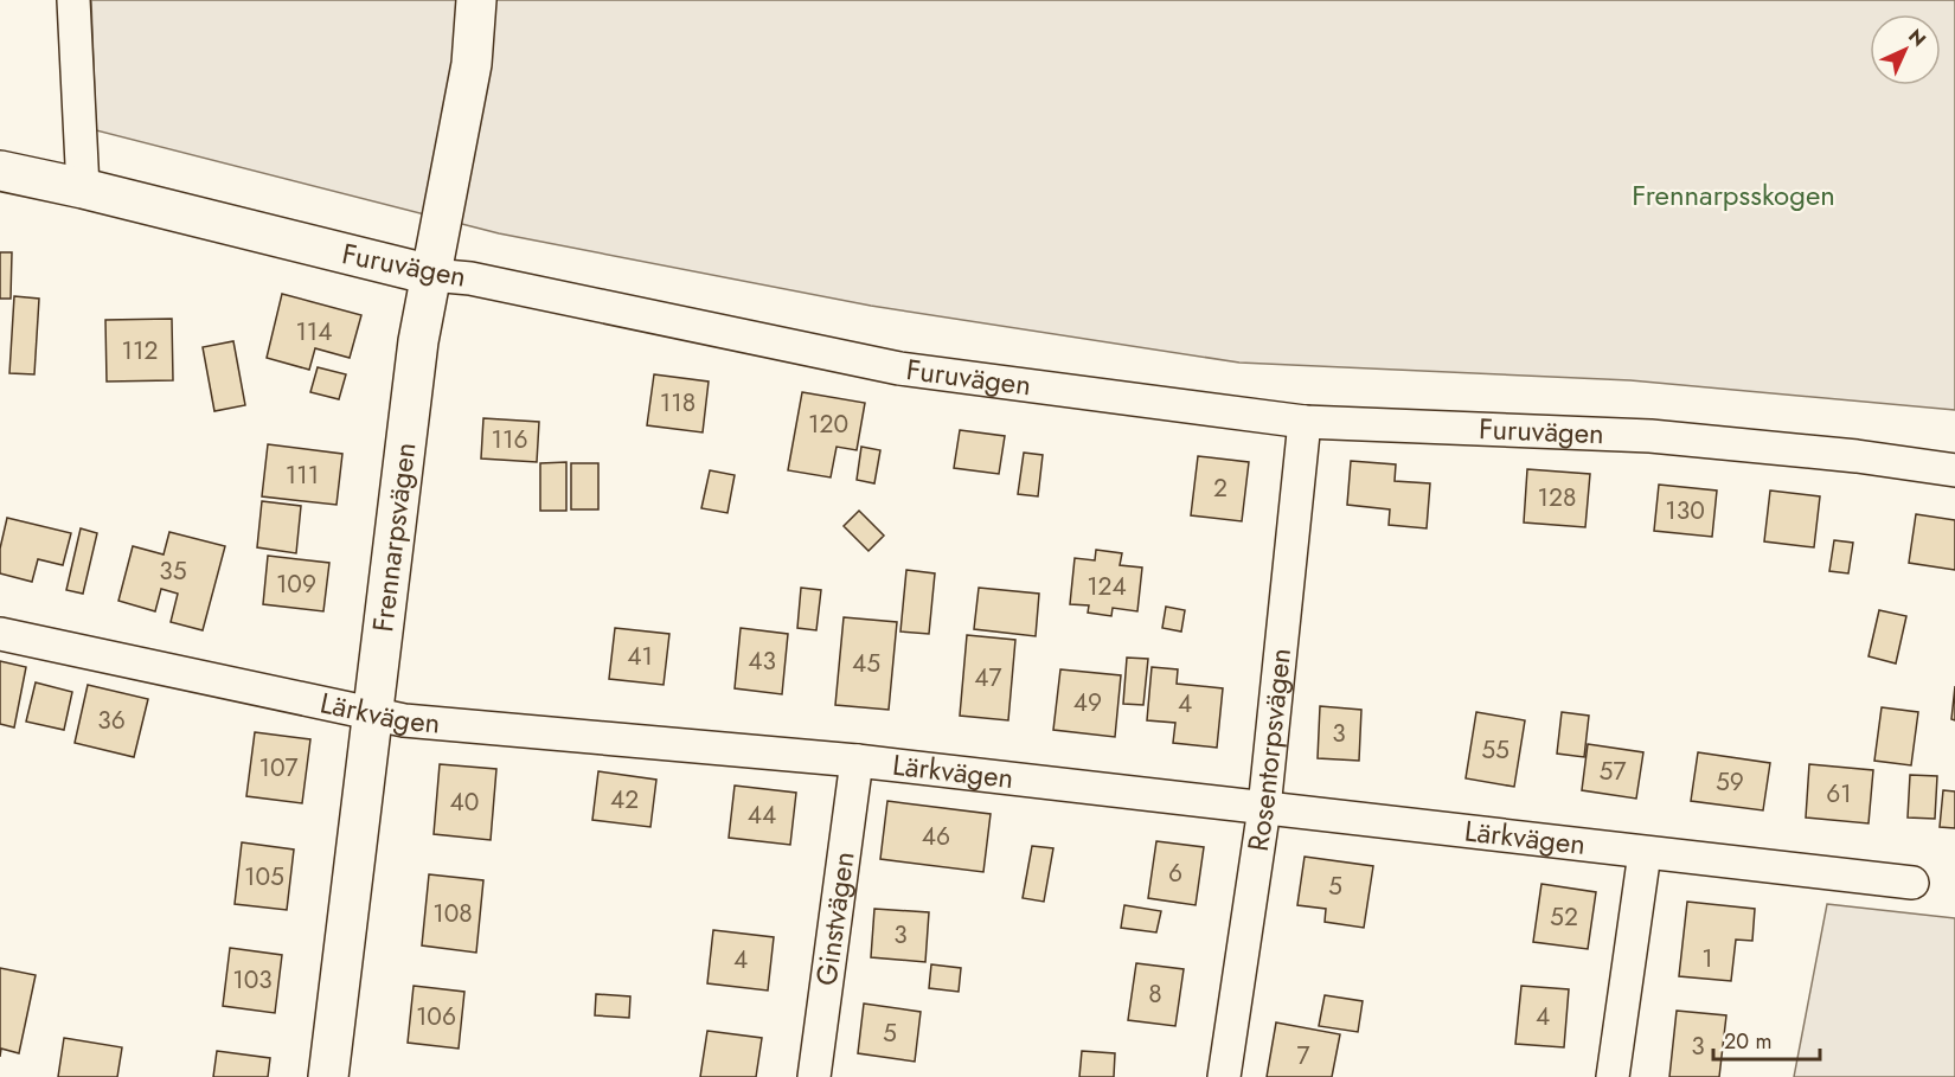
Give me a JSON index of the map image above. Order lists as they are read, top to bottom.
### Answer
{
  "streets": {
    "street": [
      "Furuvägen",
      "Frennarpsvägen",
      "Lärkvägen",
      "Rosentorpsvägen",
      "Ginstvägen"
    ]
  },
  "crossings": [
    ["Furuvägen", "Frennarpsvägen"],
    ["Furuvägen", "Rosentorpsvägen"],
    ["Frennarpsvägen", "Lärkvägen"],
    ["Lärkvägen", "Rosentorpsvägen"],
    ["Lärkvägen", "Ginstvägen"]
  ],
  "parks": ["Frennarpsskogen"],
  "house_numbers": [
    "114",
    "112",
    "118",
    "120",
    "116",
    "111",
    "2",
    "128",
    "130",
    "35",
    "109",
    "124",
    "41",
    "43",
    "45",
    "47",
    "49",
    "4",
    "36",
    "3",
    "55",
    "107",
    "57",
    "59",
    "61",
    "42",
    "40",
    "44",
    "46",
    "6",
    "105",
    "5",
    "108",
    "52",
    "3",
    "1",
    "4",
    "103",
    "8",
    "106",
    "4",
    "5",
    "3",
    "7"
  ],
  "scale_bar": "20 m",
  "north": "top right"
}
